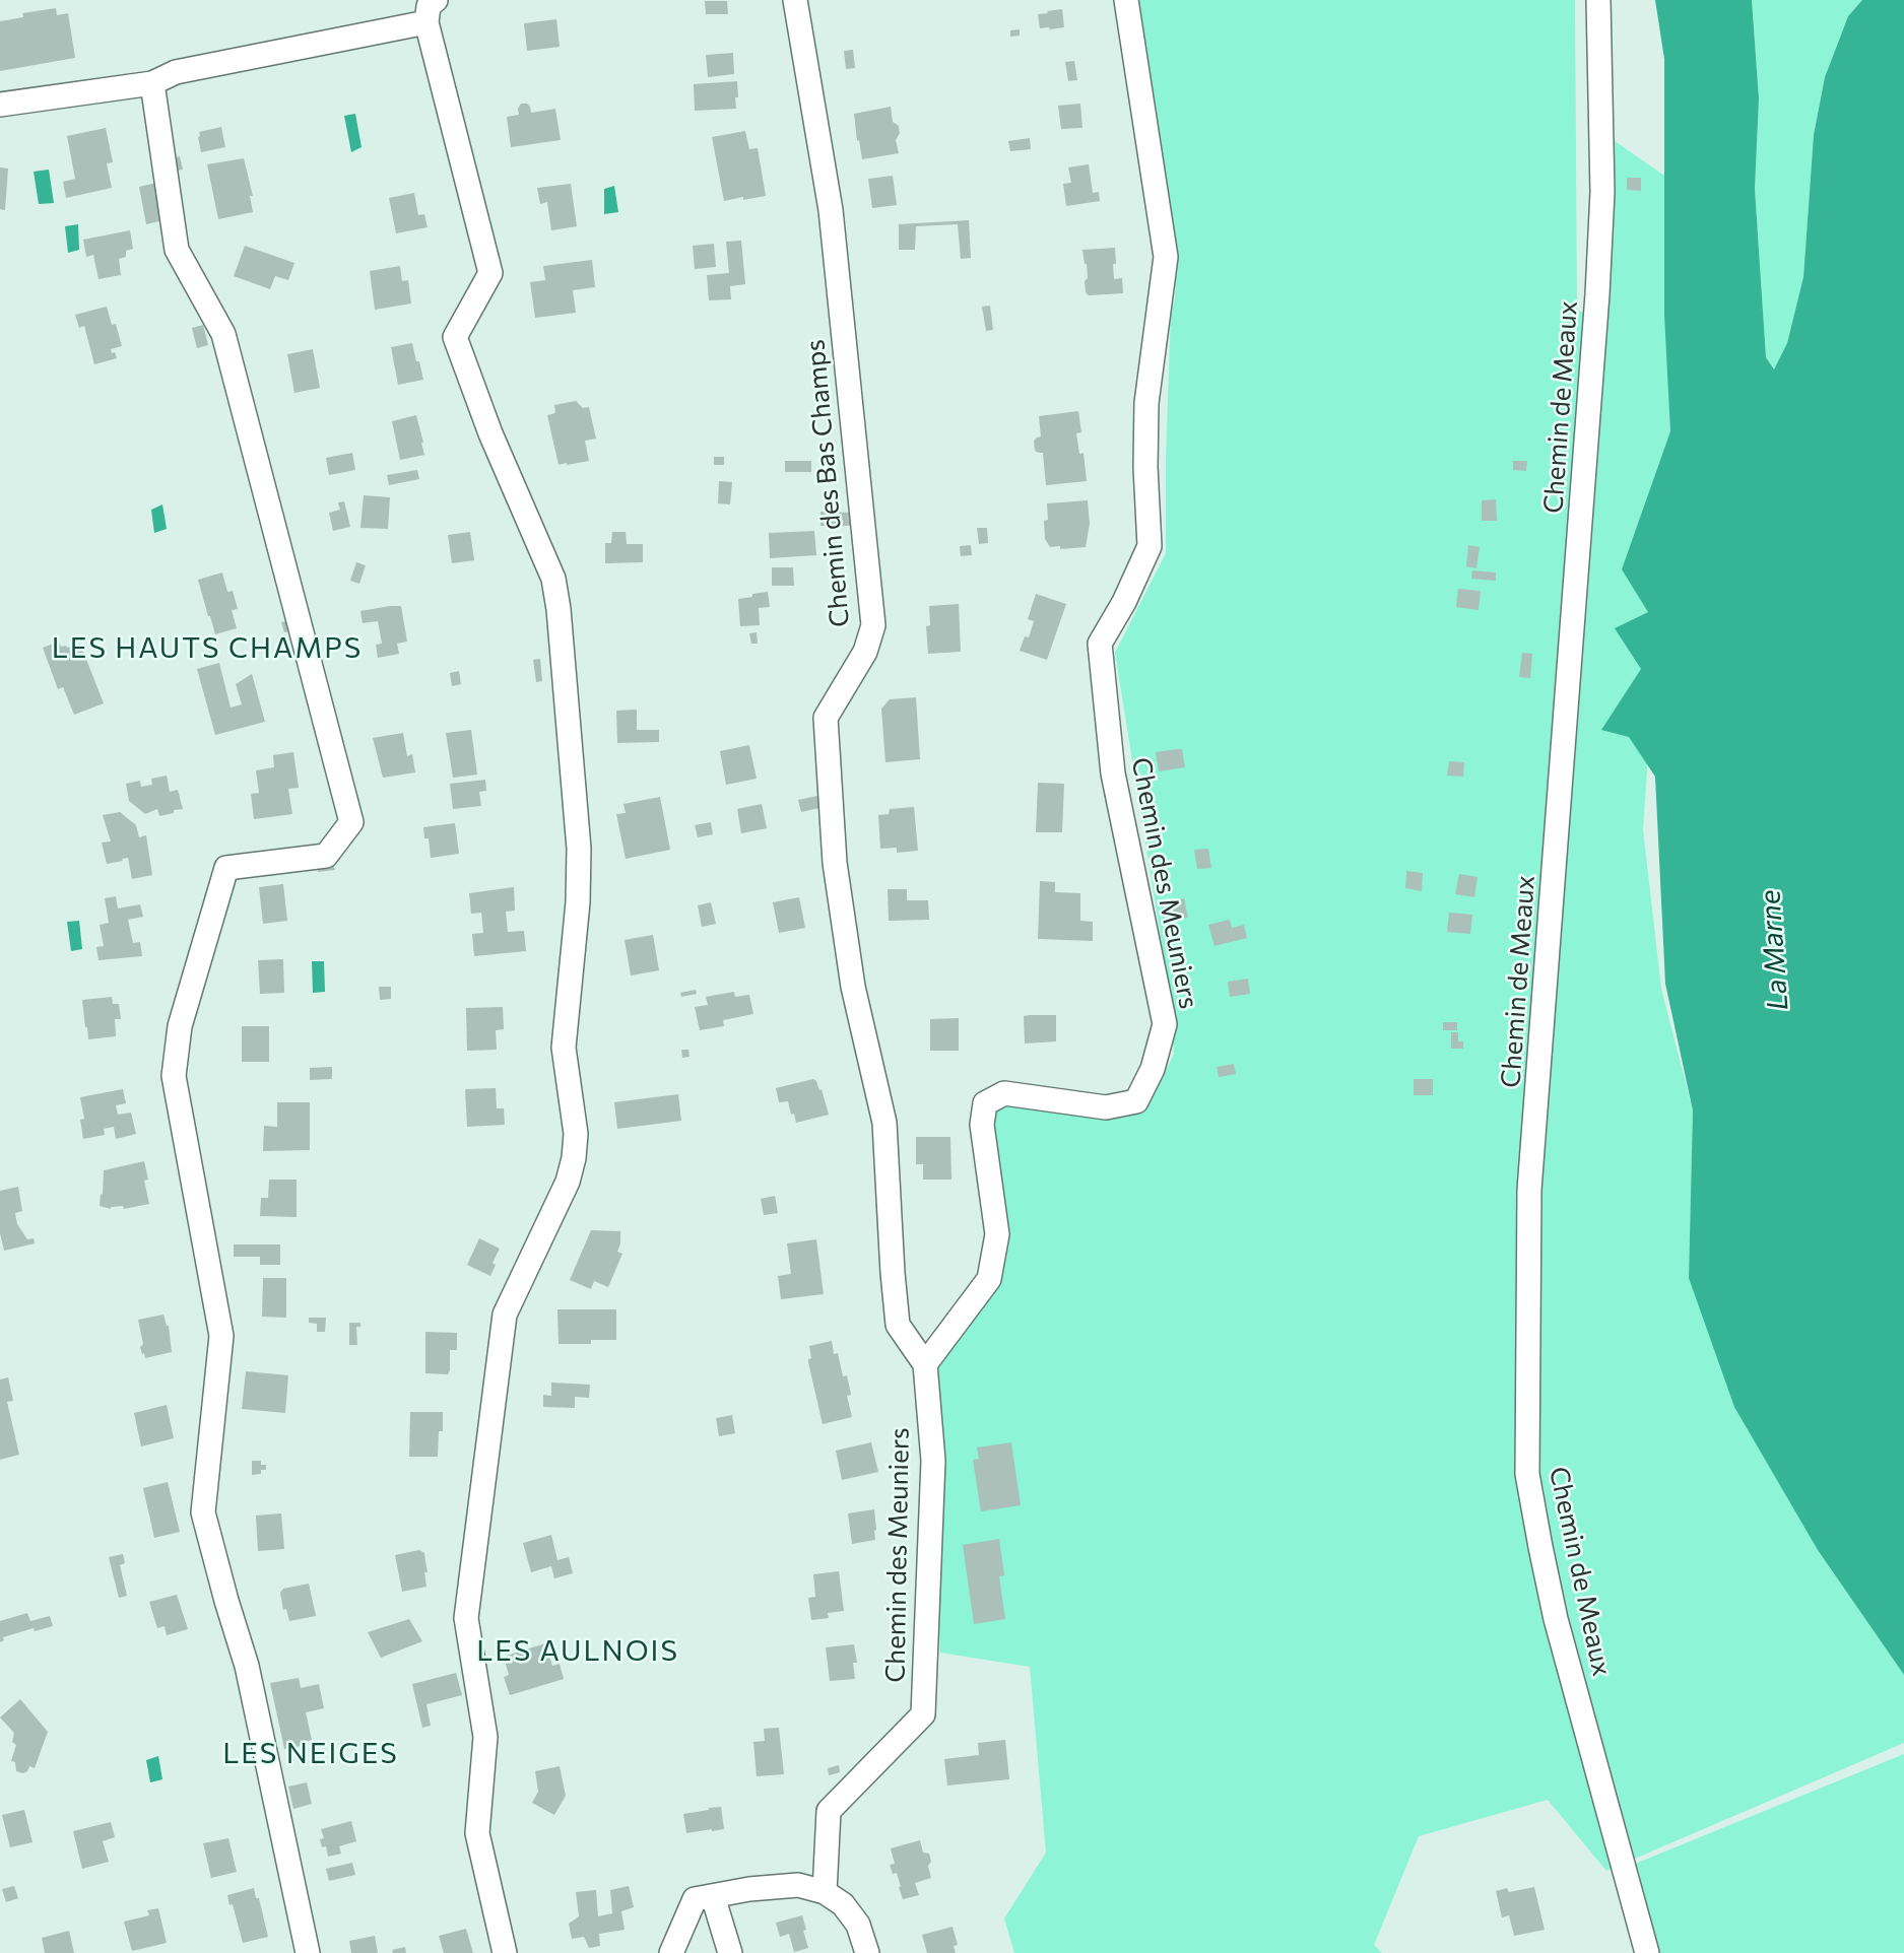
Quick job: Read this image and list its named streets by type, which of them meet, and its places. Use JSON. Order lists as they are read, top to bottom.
{
  "streets": {
    "street": ["Chemin de Meaux", "Chemin des Bas Champs", "Chemin des Meuniers"]
  },
  "crossings": [
    ["Chemin des Bas Champs", "Chemin des Meuniers"]
  ],
  "districts": ["LES HAUTS CHAMPS", "LES AULNOIS", "LES NEIGES"],
  "water": ["La Marne"]
}
